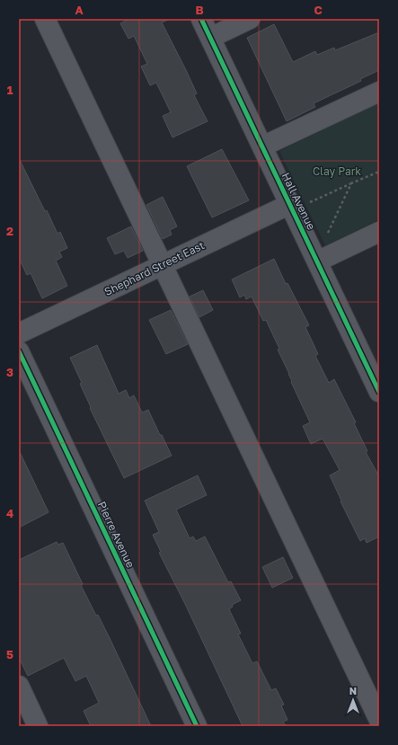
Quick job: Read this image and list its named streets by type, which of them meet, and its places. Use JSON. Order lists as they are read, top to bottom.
{
  "streets": {
    "street": ["Hall Avenue", "Shephard Street East", "Pierre Avenue"]
  },
  "crossings": [
    ["Hall Avenue", "Shephard Street East"]
  ],
  "parks": ["Clay Park"],
  "north": "top",
  "grid": {
    "columns": ["A", "B", "C"],
    "rows": [
      "1",
      "2",
      "3",
      "4",
      "5"
    ]
  }
}
